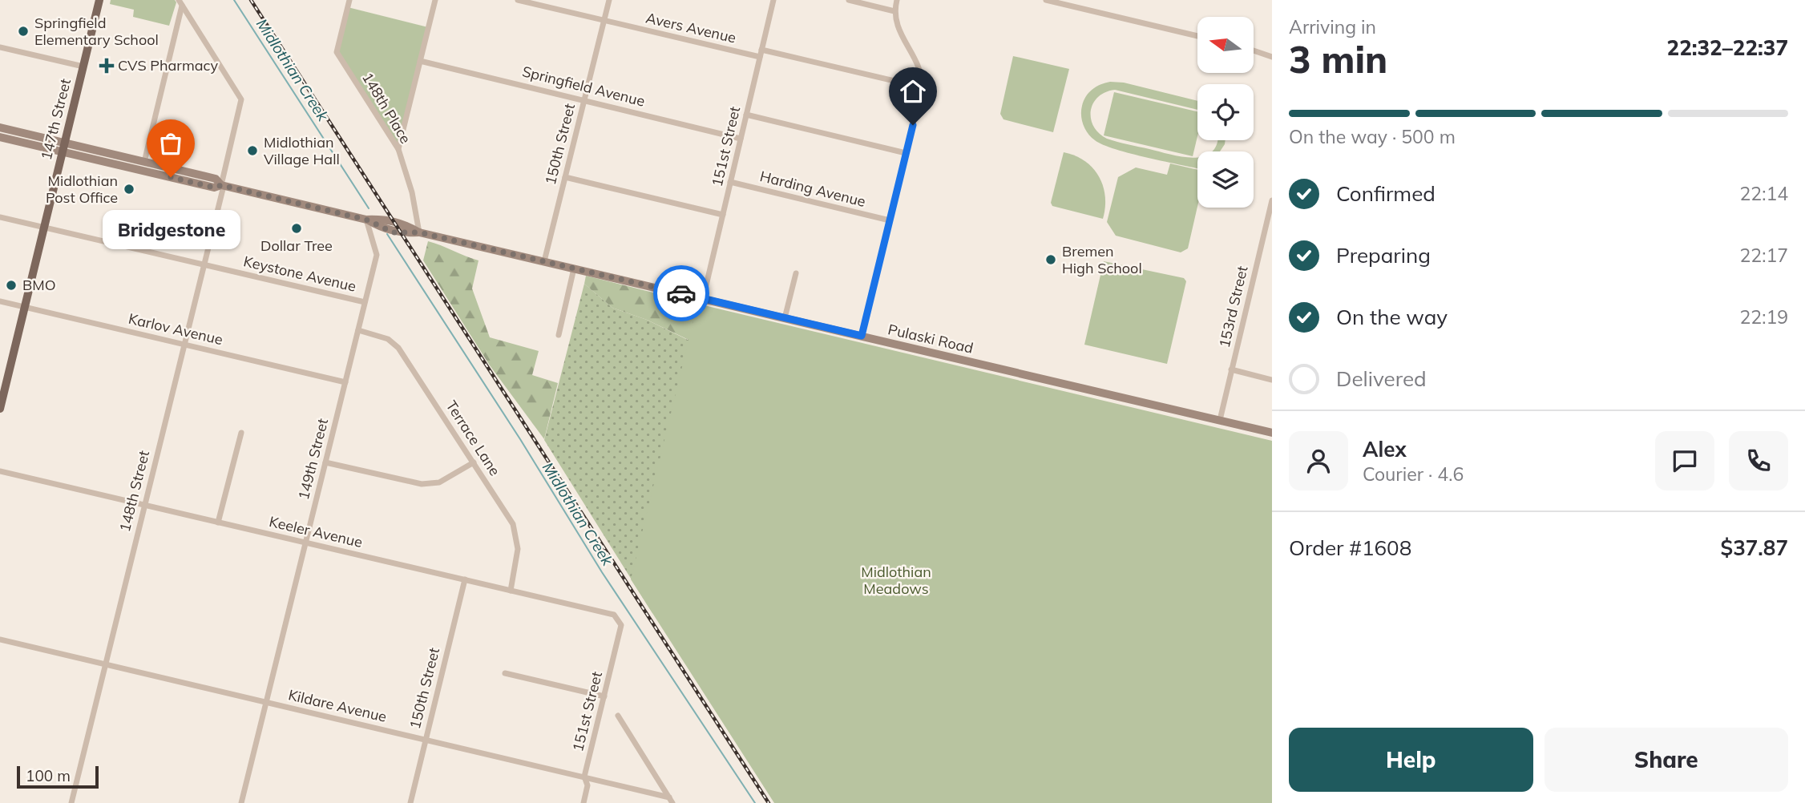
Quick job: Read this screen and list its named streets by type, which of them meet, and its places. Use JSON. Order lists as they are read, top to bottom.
{
  "streets": {
    "main road": ["147th Street", "Pulaski Road"],
    "street": [
      "Avers Avenue",
      "Springfield Avenue",
      "148th Place",
      "150th Street",
      "151st Street",
      "Harding Avenue",
      "Keystone Avenue",
      "153rd Street",
      "Karlov Avenue",
      "Terrace Lane",
      "149th Street",
      "148th Street",
      "Keeler Avenue",
      "Kildare Avenue"
    ]
  },
  "crossings": [
    ["Avers Avenue", "150th Street"],
    ["Avers Avenue", "151st Street"],
    ["Springfield Avenue", "150th Street"],
    ["Springfield Avenue", "151st Street"],
    ["148th Place", "Pulaski Road"],
    ["147th Street", "Keystone Avenue"],
    ["147th Street", "Karlov Avenue"],
    ["147th Street", "Pulaski Road"],
    ["150th Street", "Pulaski Road"],
    ["150th Street", "Keeler Avenue"],
    ["150th Street", "Kildare Avenue"],
    ["151st Street", "Harding Avenue"],
    ["151st Street", "Pulaski Road"],
    ["151st Street", "Keeler Avenue"],
    ["151st Street", "Kildare Avenue"],
    ["Keystone Avenue", "149th Street"],
    ["Keystone Avenue", "148th Street"],
    ["153rd Street", "Pulaski Road"],
    ["Karlov Avenue", "149th Street"],
    ["Karlov Avenue", "148th Street"],
    ["Pulaski Road", "149th Street"],
    ["Pulaski Road", "148th Street"],
    ["Terrace Lane", "149th Street"],
    ["Terrace Lane", "Keeler Avenue"],
    ["149th Street", "Keeler Avenue"],
    ["149th Street", "Kildare Avenue"],
    ["148th Street", "Keeler Avenue"],
    ["148th Street", "Kildare Avenue"]
  ],
  "water": ["Midlothian Creek"],
  "parks": ["Midlothian Meadows"],
  "places": {
    "other": [
      "Springfield Elementary School",
      "Midlothian Village Hall",
      "Bridgestone",
      "Midlothian Post Office",
      "Dollar Tree",
      "Bremen High School",
      "BMO"
    ],
    "health": ["CVS Pharmacy"]
  },
  "scale_bar": "100 m",
  "north": "left",
  "page": {
    "heading": ["3 min", "Arriving in", "22:32–22:37"],
    "panel": [
      "Alex",
      "Courier · 4.6",
      "Order #1608",
      "$37.87"
    ],
    "bar": "On the way · 500 m",
    "list": [
      ["Confirmed", "22:14"],
      ["Preparing", "22:17"],
      ["On the way", "22:19"],
      "Delivered"
    ],
    "bubble": "Bridgestone",
    "buttons": ["Help", "Share"],
    "scale": "100 m"
  }
}
